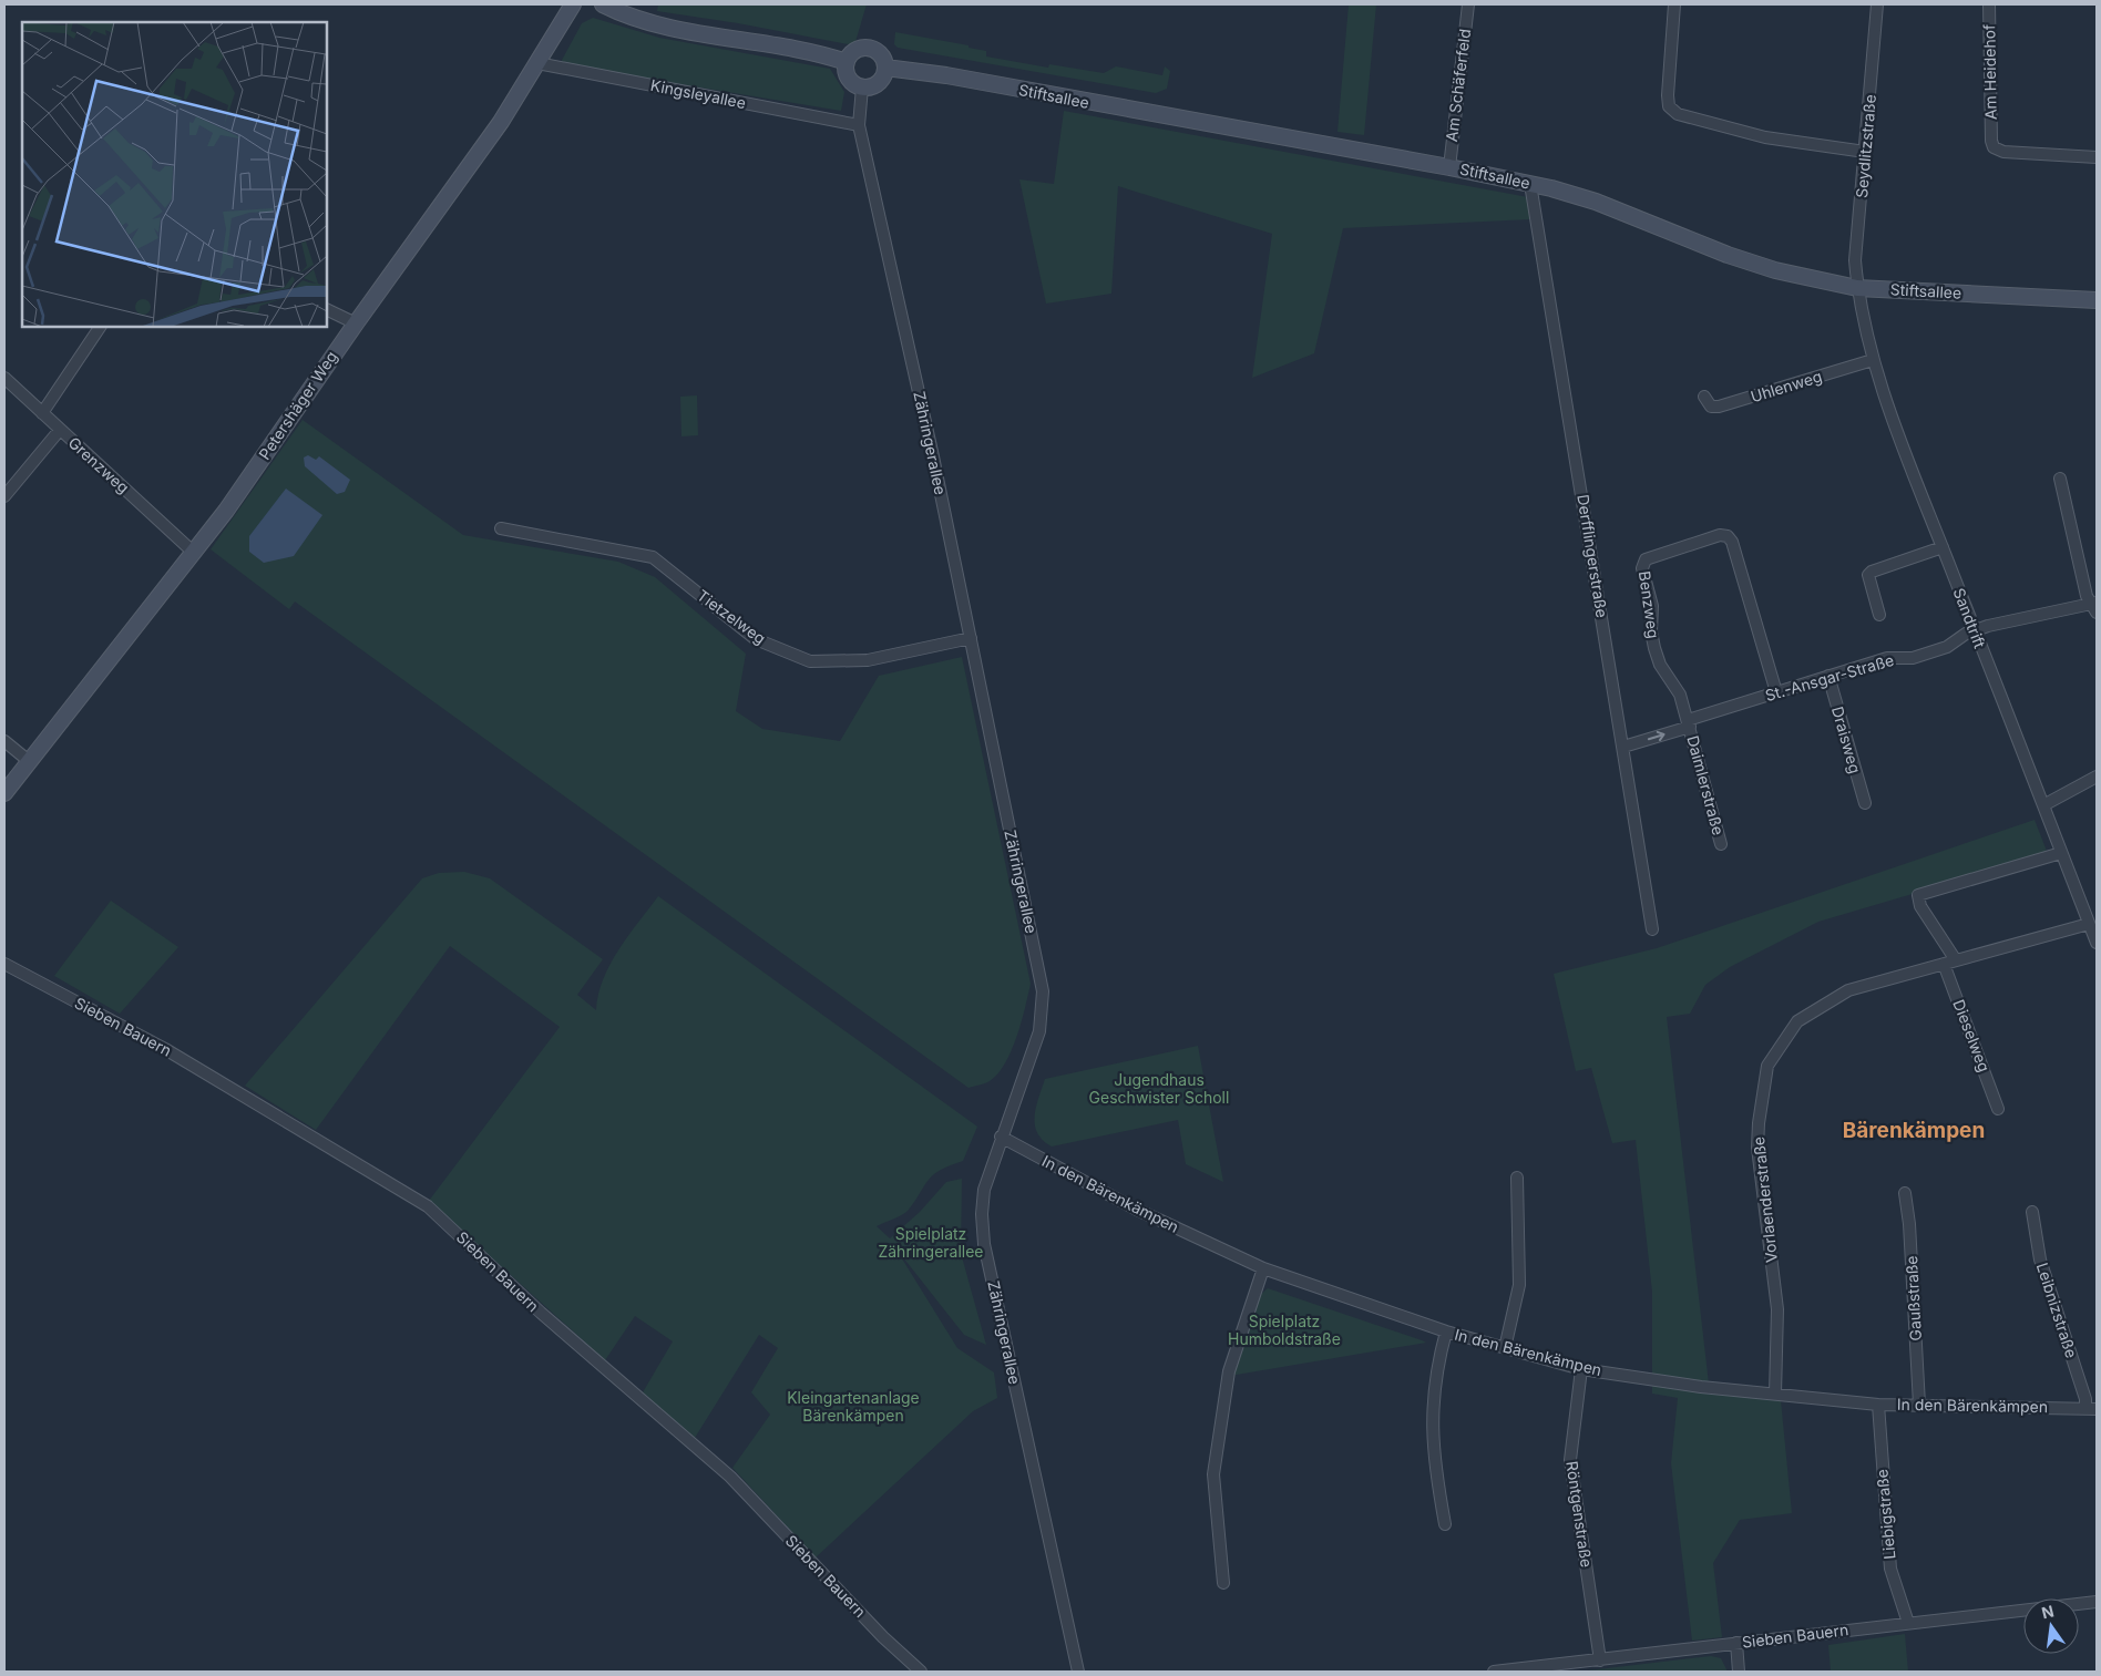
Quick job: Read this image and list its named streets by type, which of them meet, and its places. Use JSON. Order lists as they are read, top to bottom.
{
  "streets": {
    "main road": ["Stiftsallee", "Petershäger Weg"],
    "street": [
      "Am Heidehof",
      "Am Schäferfeld",
      "Kingsleyallee",
      "Seydlitzstraße",
      "Uhlenweg",
      "Zähringerallee",
      "Grenzweg",
      "Derfflingerstraße",
      "Benzweg",
      "Tietzelweg",
      "Sandtrift",
      "St.-Ansgar-Straße",
      "Draisweg",
      "Daimlerstraße",
      "Sieben Bauern",
      "Dieselweg",
      "In den Bärenkämpen",
      "Vorlaenderstraße",
      "Gaußstraße",
      "Leibnizstraße",
      "Röntgenstraße",
      "Liebigstraße"
    ]
  },
  "crossings": [
    ["Am Schäferfeld", "Stiftsallee"],
    ["Kingsleyallee", "Petershäger Weg"],
    ["Kingsleyallee", "Zähringerallee"],
    ["Stiftsallee", "Seydlitzstraße"],
    ["Stiftsallee", "Zähringerallee"],
    ["Stiftsallee", "Derfflingerstraße"],
    ["Stiftsallee", "Sandtrift"],
    ["Seydlitzstraße", "Sandtrift"],
    ["Uhlenweg", "Sandtrift"],
    ["Petershäger Weg", "Grenzweg"],
    ["Zähringerallee", "Tietzelweg"],
    ["Zähringerallee", "In den Bärenkämpen"],
    ["Derfflingerstraße", "St.-Ansgar-Straße"],
    ["Benzweg", "St.-Ansgar-Straße"],
    ["Benzweg", "Daimlerstraße"],
    ["Sandtrift", "St.-Ansgar-Straße"],
    ["Sandtrift", "Vorlaenderstraße"],
    ["St.-Ansgar-Straße", "Draisweg"],
    ["St.-Ansgar-Straße", "Daimlerstraße"],
    ["Sieben Bauern", "Röntgenstraße"],
    ["Sieben Bauern", "Liebigstraße"],
    ["Dieselweg", "Vorlaenderstraße"],
    ["In den Bärenkämpen", "Vorlaenderstraße"],
    ["In den Bärenkämpen", "Gaußstraße"],
    ["In den Bärenkämpen", "Leibnizstraße"],
    ["In den Bärenkämpen", "Röntgenstraße"],
    ["In den Bärenkämpen", "Liebigstraße"]
  ],
  "districts": ["Bärenkämpen"],
  "parks": [
    "Jugendhaus Geschwister Scholl",
    "Spielplatz Zähringerallee",
    "Spielplatz Humboldstraße",
    "Kleingartenanlage Bärenkämpen"
  ],
  "north": "top"
}
